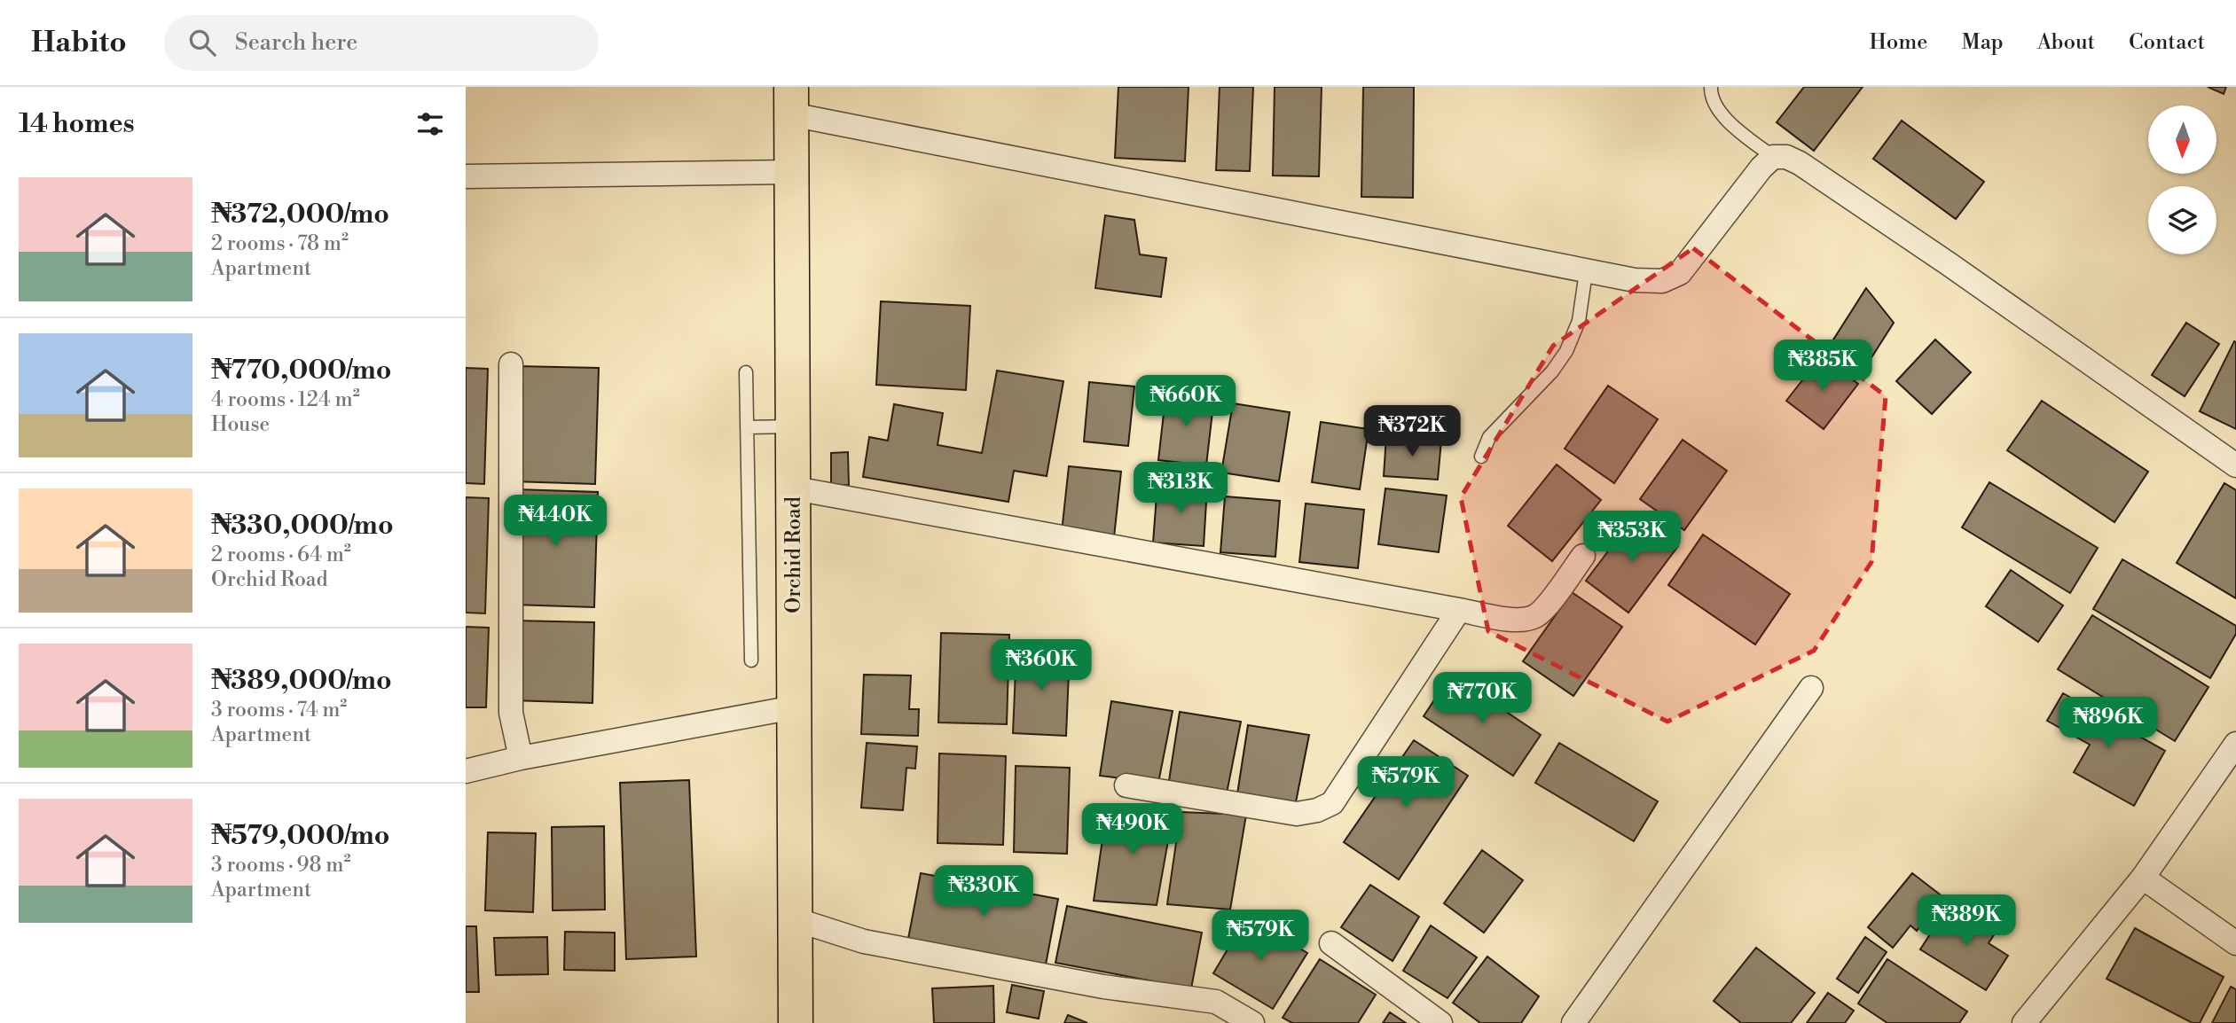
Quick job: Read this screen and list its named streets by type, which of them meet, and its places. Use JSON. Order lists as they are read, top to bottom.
{
  "streets": {
    "main road": ["Orchid Road"]
  },
  "north": "bottom",
  "page": {
    "header": "Habito",
    "search": "Search here",
    "nav": [
      "Home",
      "Map",
      "About",
      "Contact"
    ],
    "heading": "14 homes",
    "list": [
      {
        "name": "₦372,000/mo",
        "note": "2 rooms · 78 m² · Apartment"
      },
      {
        "name": "₦770,000/mo",
        "note": "4 rooms · 124 m² · House"
      },
      {
        "name": "₦330,000/mo",
        "note": "2 rooms · 64 m² · Orchid Road"
      },
      {
        "name": "₦389,000/mo",
        "note": "3 rooms · 74 m² · Apartment"
      },
      {
        "name": "₦579,000/mo",
        "note": "3 rooms · 98 m² · Apartment"
      }
    ],
    "price": [
      "₦385K",
      "₦660K",
      "₦372K",
      "₦313K",
      "₦440K",
      "₦353K",
      "₦360K",
      "₦770K",
      "₦896K",
      "₦579K",
      "₦490K",
      "₦330K",
      "₦389K",
      "₦579K"
    ]
  }
}
